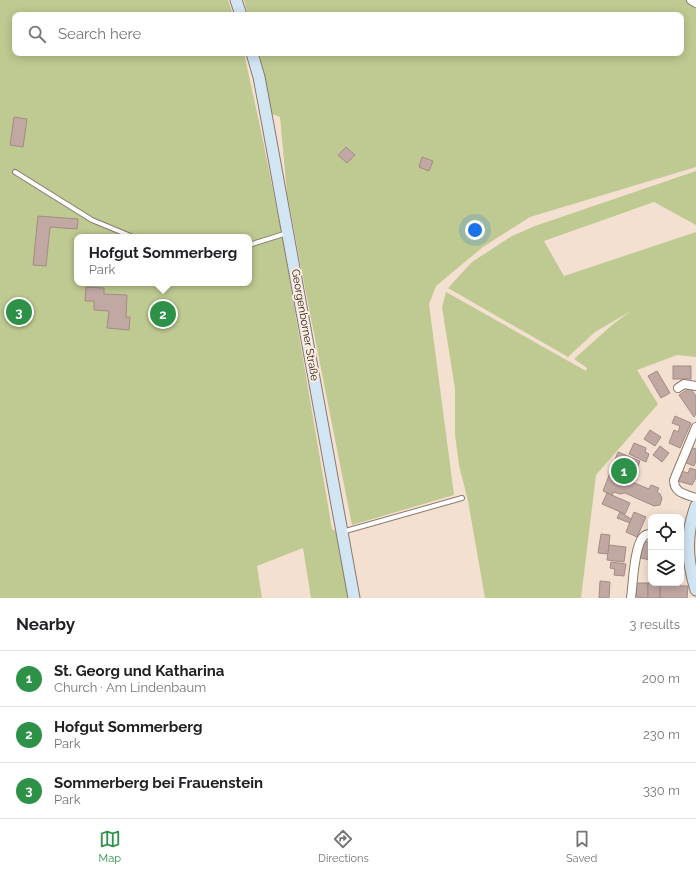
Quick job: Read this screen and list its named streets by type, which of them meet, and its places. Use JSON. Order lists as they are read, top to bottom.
{
  "streets": {
    "main road": ["Georgenborner Straße"]
  },
  "page": {
    "search": "Search here",
    "popup": ["Hofgut Sommerberg", "Park"],
    "pins": ["3", "2", "1"],
    "heading": ["Nearby", "3 results"],
    "list": [
      {
        "mark": "1",
        "name": "St. Georg und Katharina",
        "note": "Church · Am Lindenbaum",
        "value": "200 m"
      },
      {
        "mark": "2",
        "name": "Hofgut Sommerberg",
        "note": "Park",
        "value": "230 m"
      },
      {
        "mark": "3",
        "name": "Sommerberg bei Frauenstein",
        "note": "Park",
        "value": "330 m"
      }
    ],
    "nav": ["Map", "Directions", "Saved"]
  }
}
